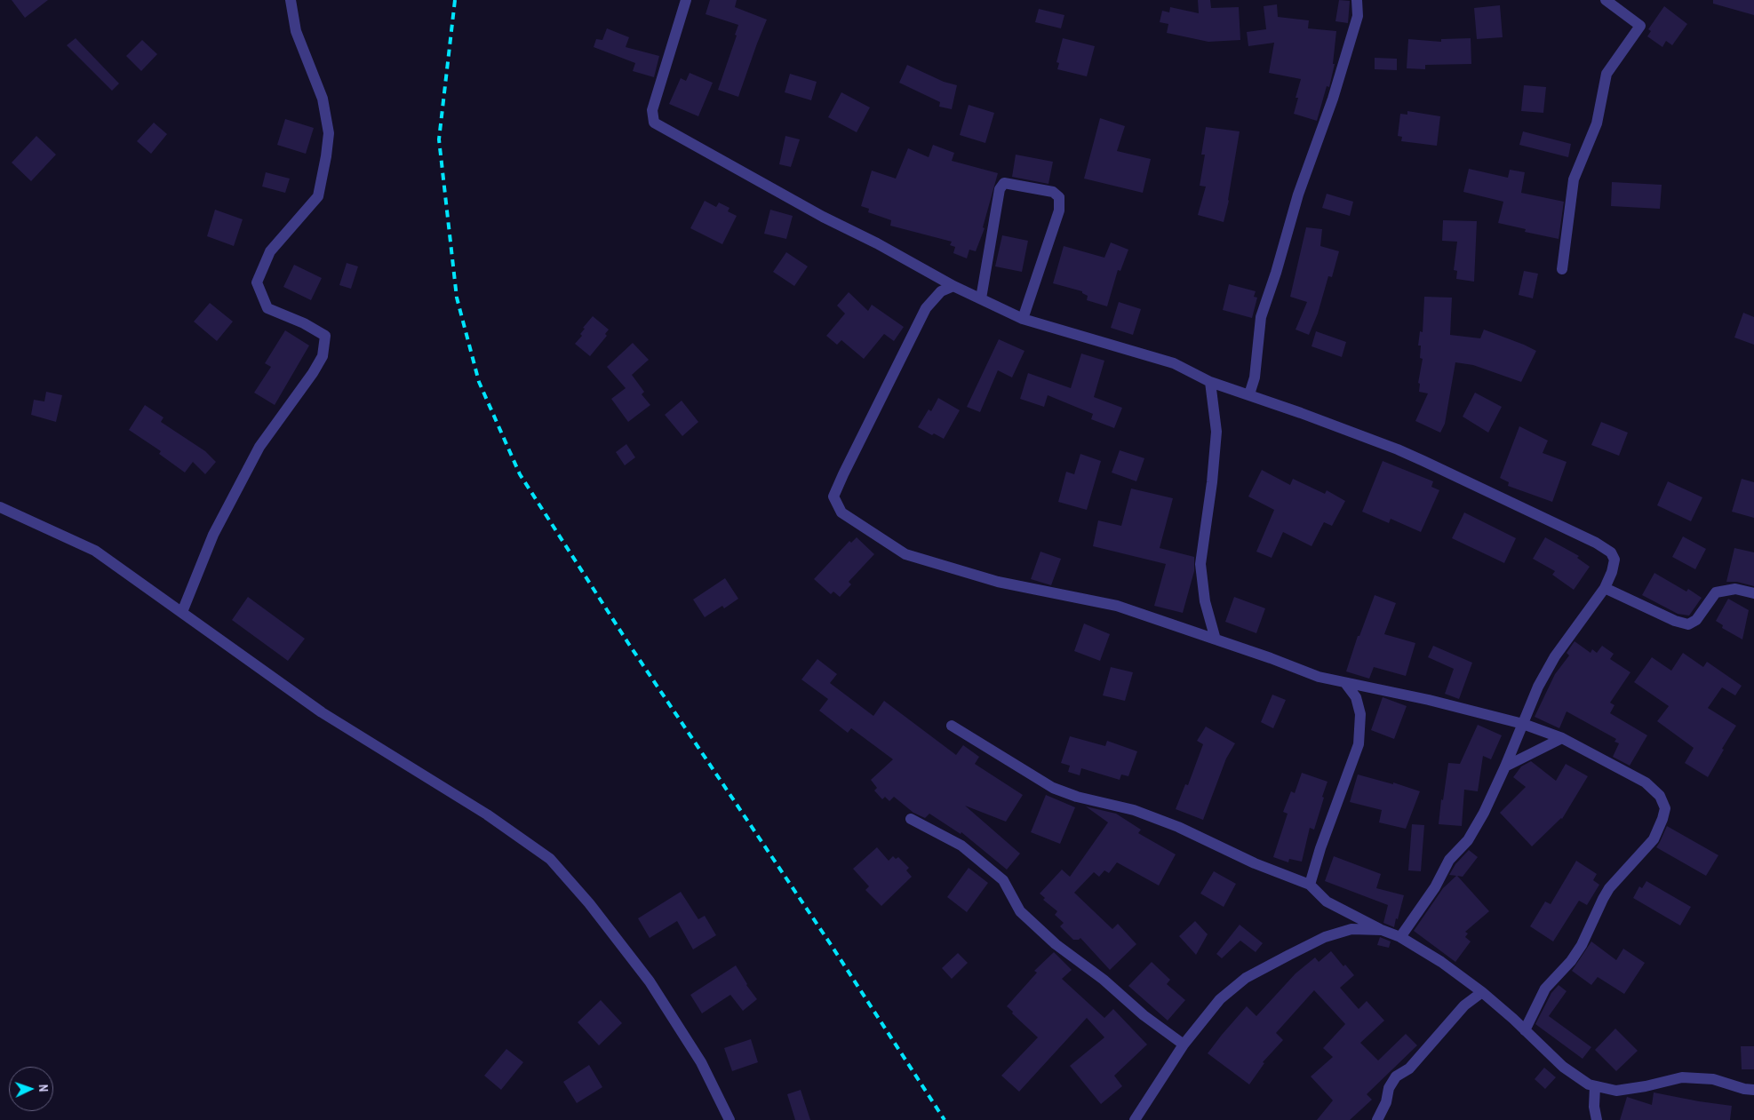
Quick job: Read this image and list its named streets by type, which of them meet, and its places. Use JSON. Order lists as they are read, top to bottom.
{
  "north": "right"
}
